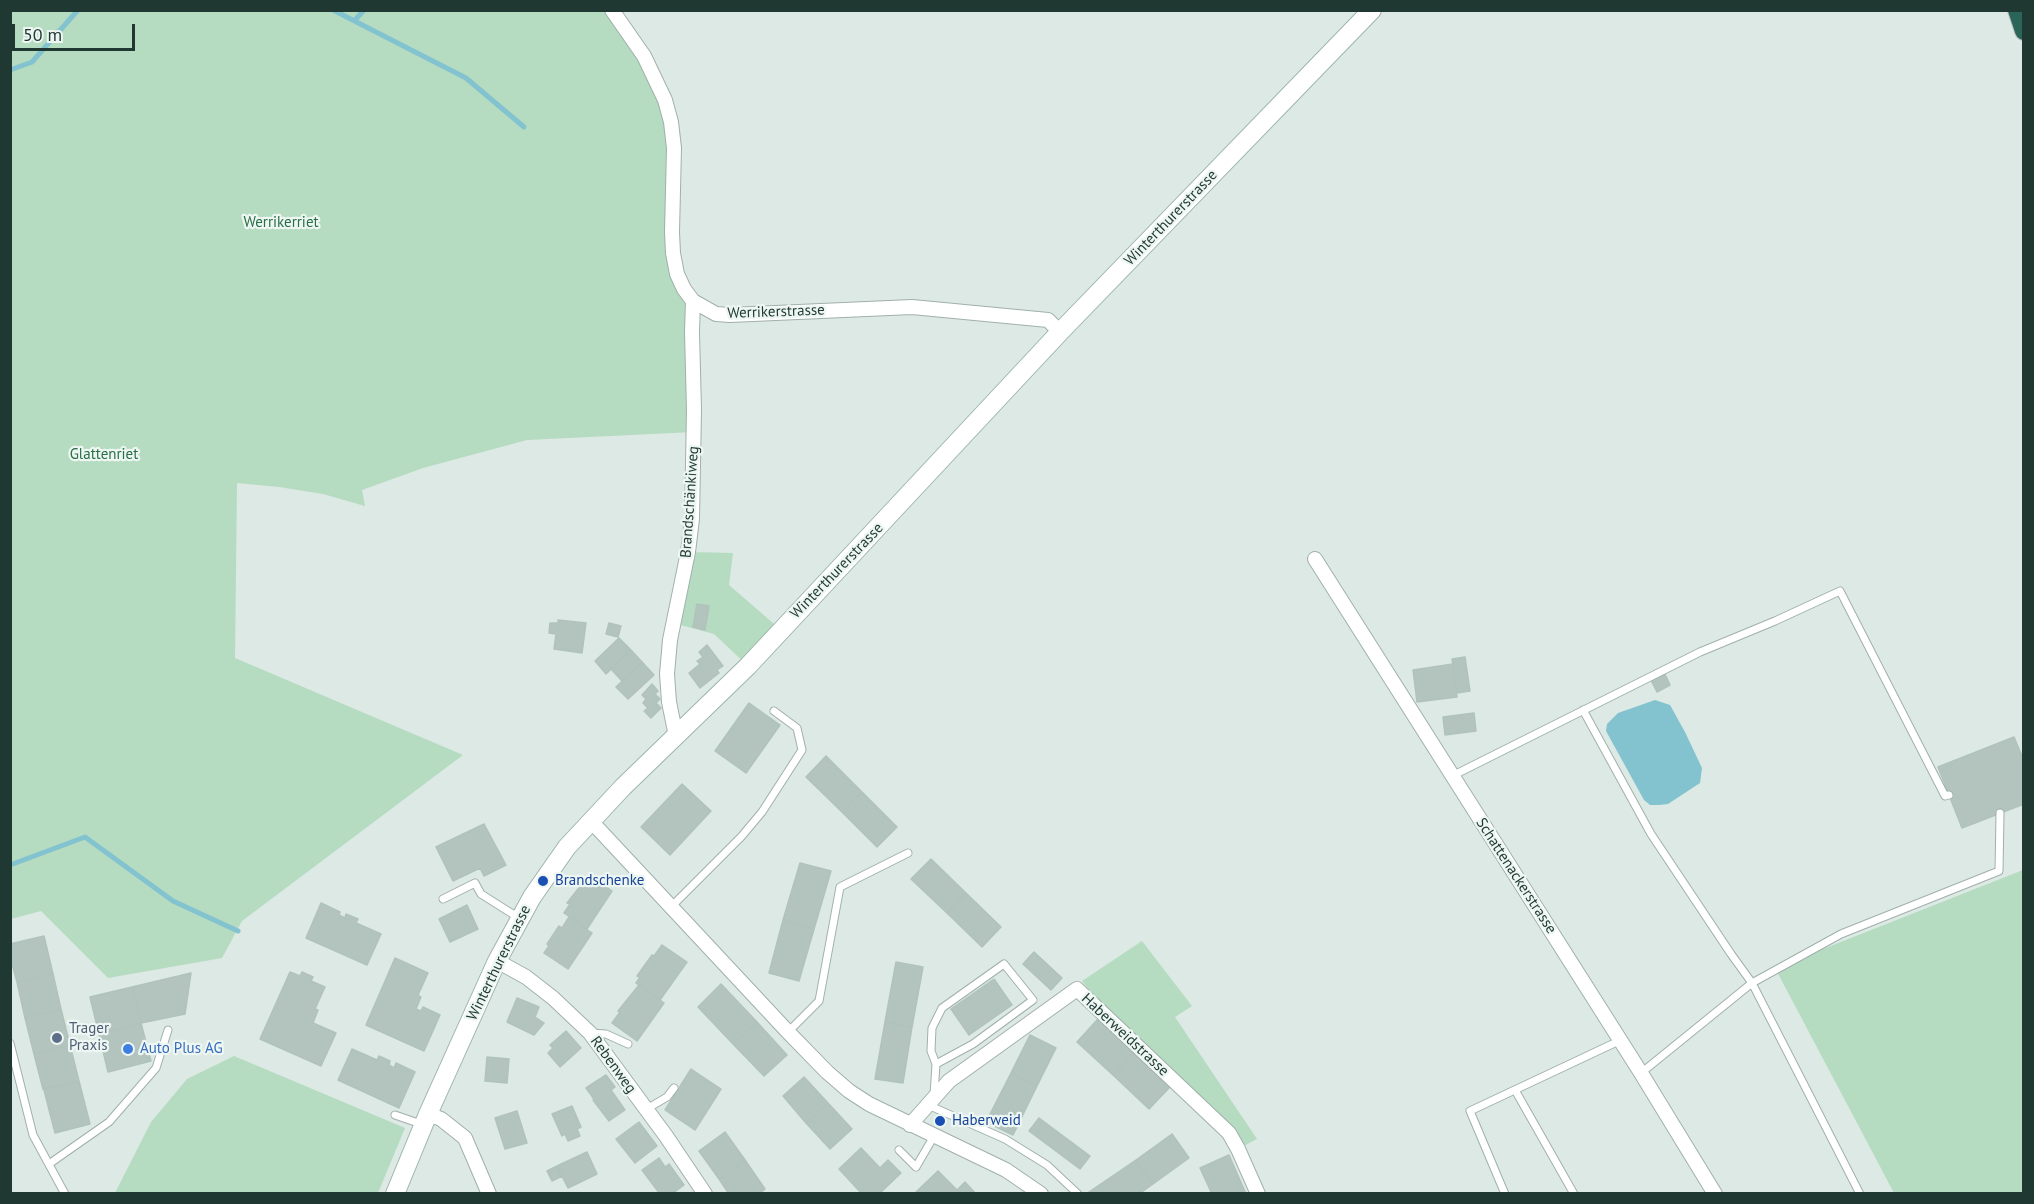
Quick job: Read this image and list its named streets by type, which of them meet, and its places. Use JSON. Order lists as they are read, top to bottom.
{
  "streets": {
    "main road": ["Winterthurerstrasse"],
    "street": [
      "Werrikerstrasse",
      "Brandschänkiweg",
      "Schattenackerstrasse",
      "Haberweidstrasse",
      "Rebenweg"
    ]
  },
  "crossings": [
    ["Winterthurerstrasse", "Werrikerstrasse"],
    ["Winterthurerstrasse", "Brandschänkiweg"],
    ["Winterthurerstrasse", "Rebenweg"],
    ["Werrikerstrasse", "Brandschänkiweg"]
  ],
  "parks": ["Werrikerriet", "Glattenriet"],
  "places": [
    "Brandschenke",
    "Trager Praxis",
    "Auto Plus AG",
    "Haberweid"
  ],
  "scale_bar": "50 m"
}
